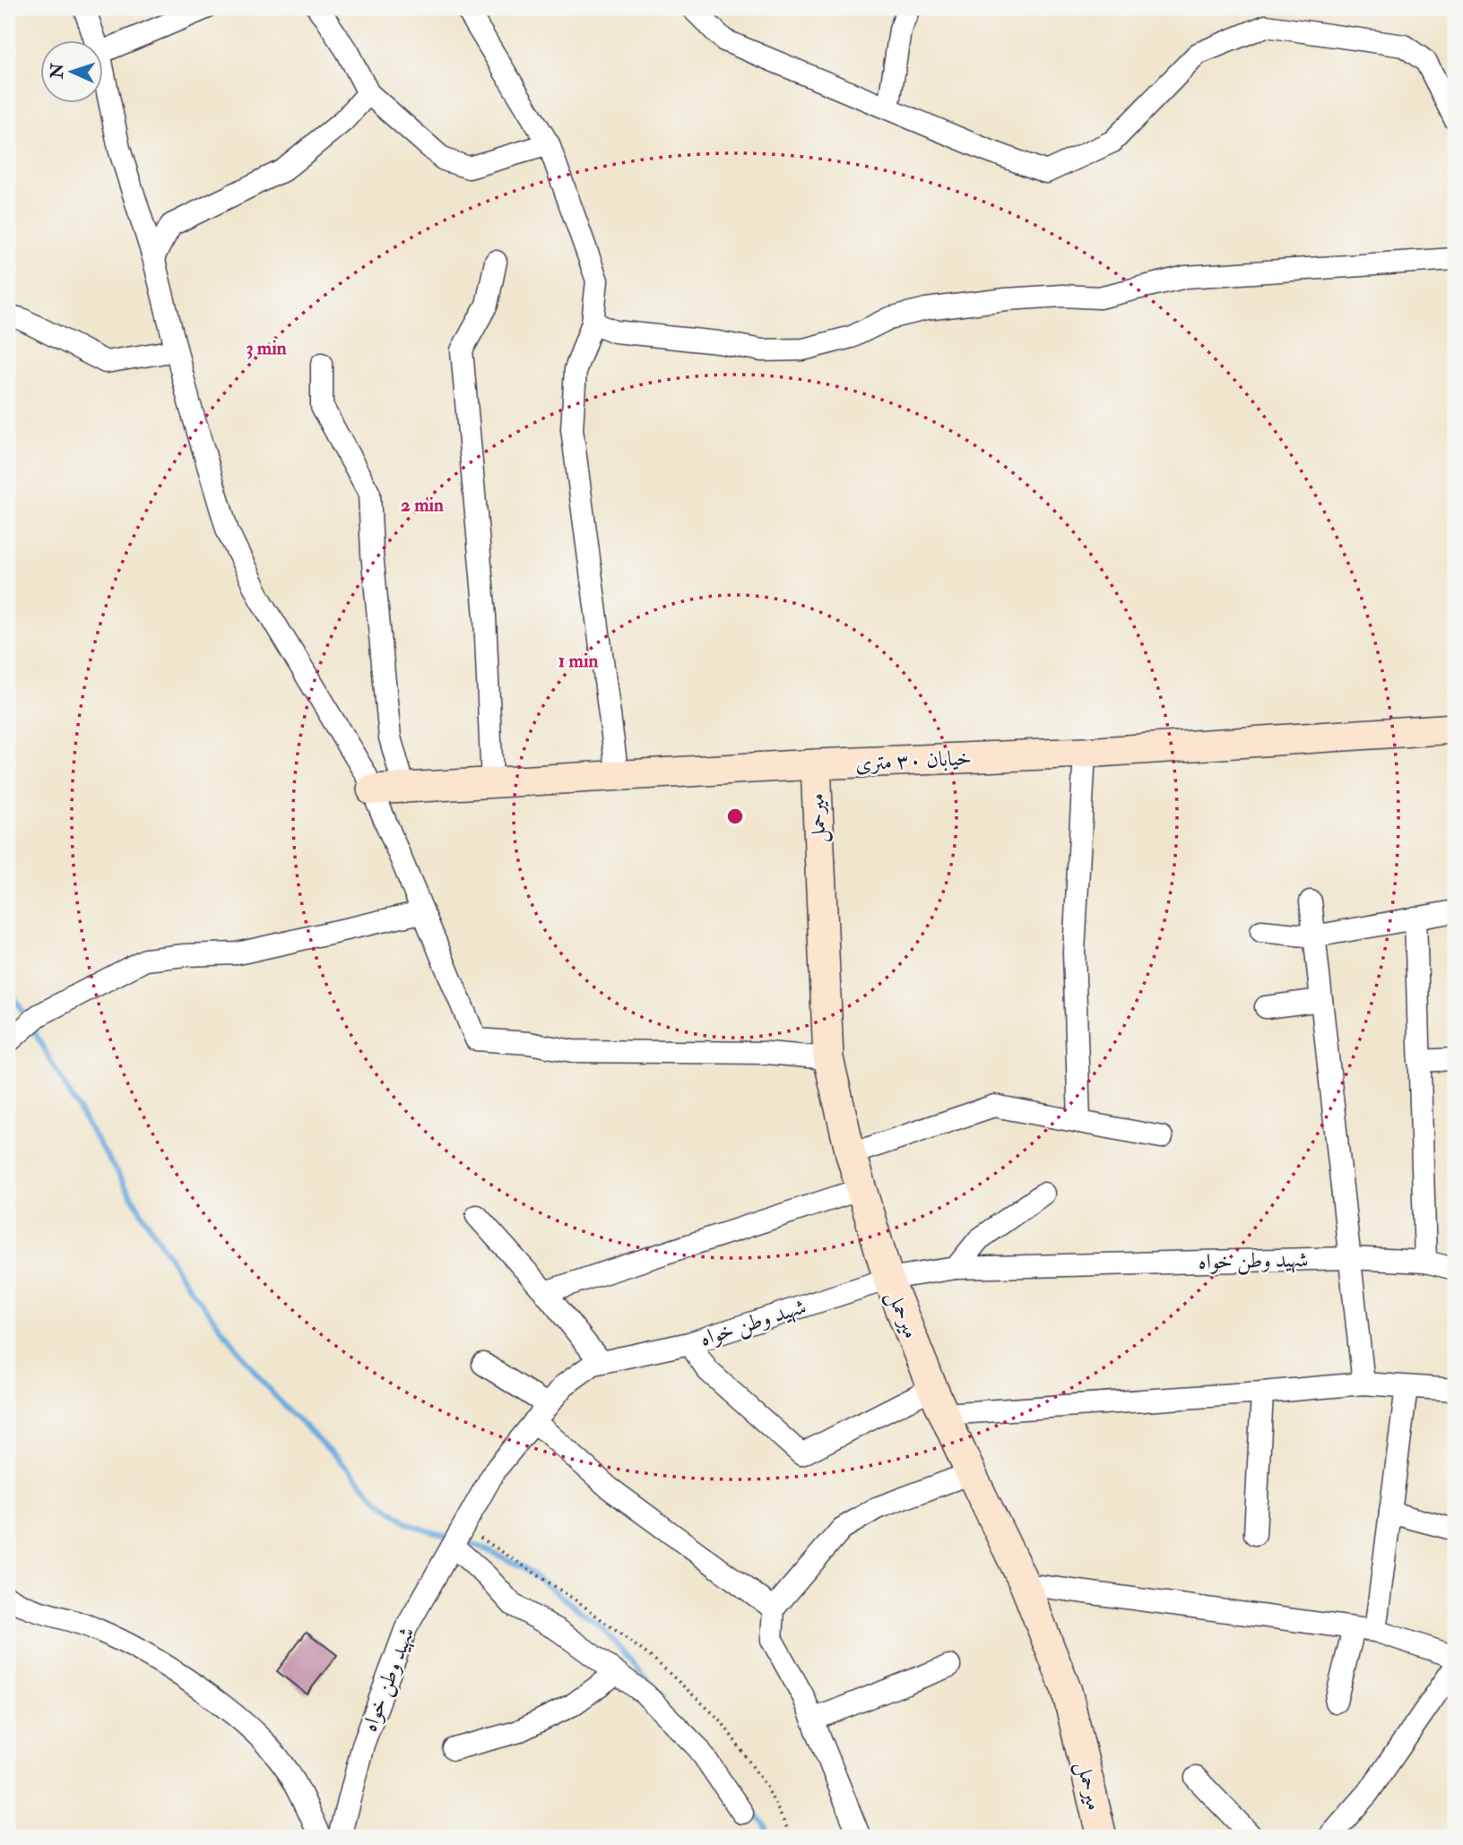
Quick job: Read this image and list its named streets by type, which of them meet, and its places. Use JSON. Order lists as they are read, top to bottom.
{
  "streets": {
    "street": ["خیابان ۳۰ متری", "میرحمل", "شهید وطن خواه"]
  },
  "crossings": [
    ["خیابان ۳۰ متری", "میرحمل"],
    ["میرحمل", "شهید وطن خواه"]
  ],
  "north": "left",
  "rings": ["3 min", "2 min", "1 min"]
}
